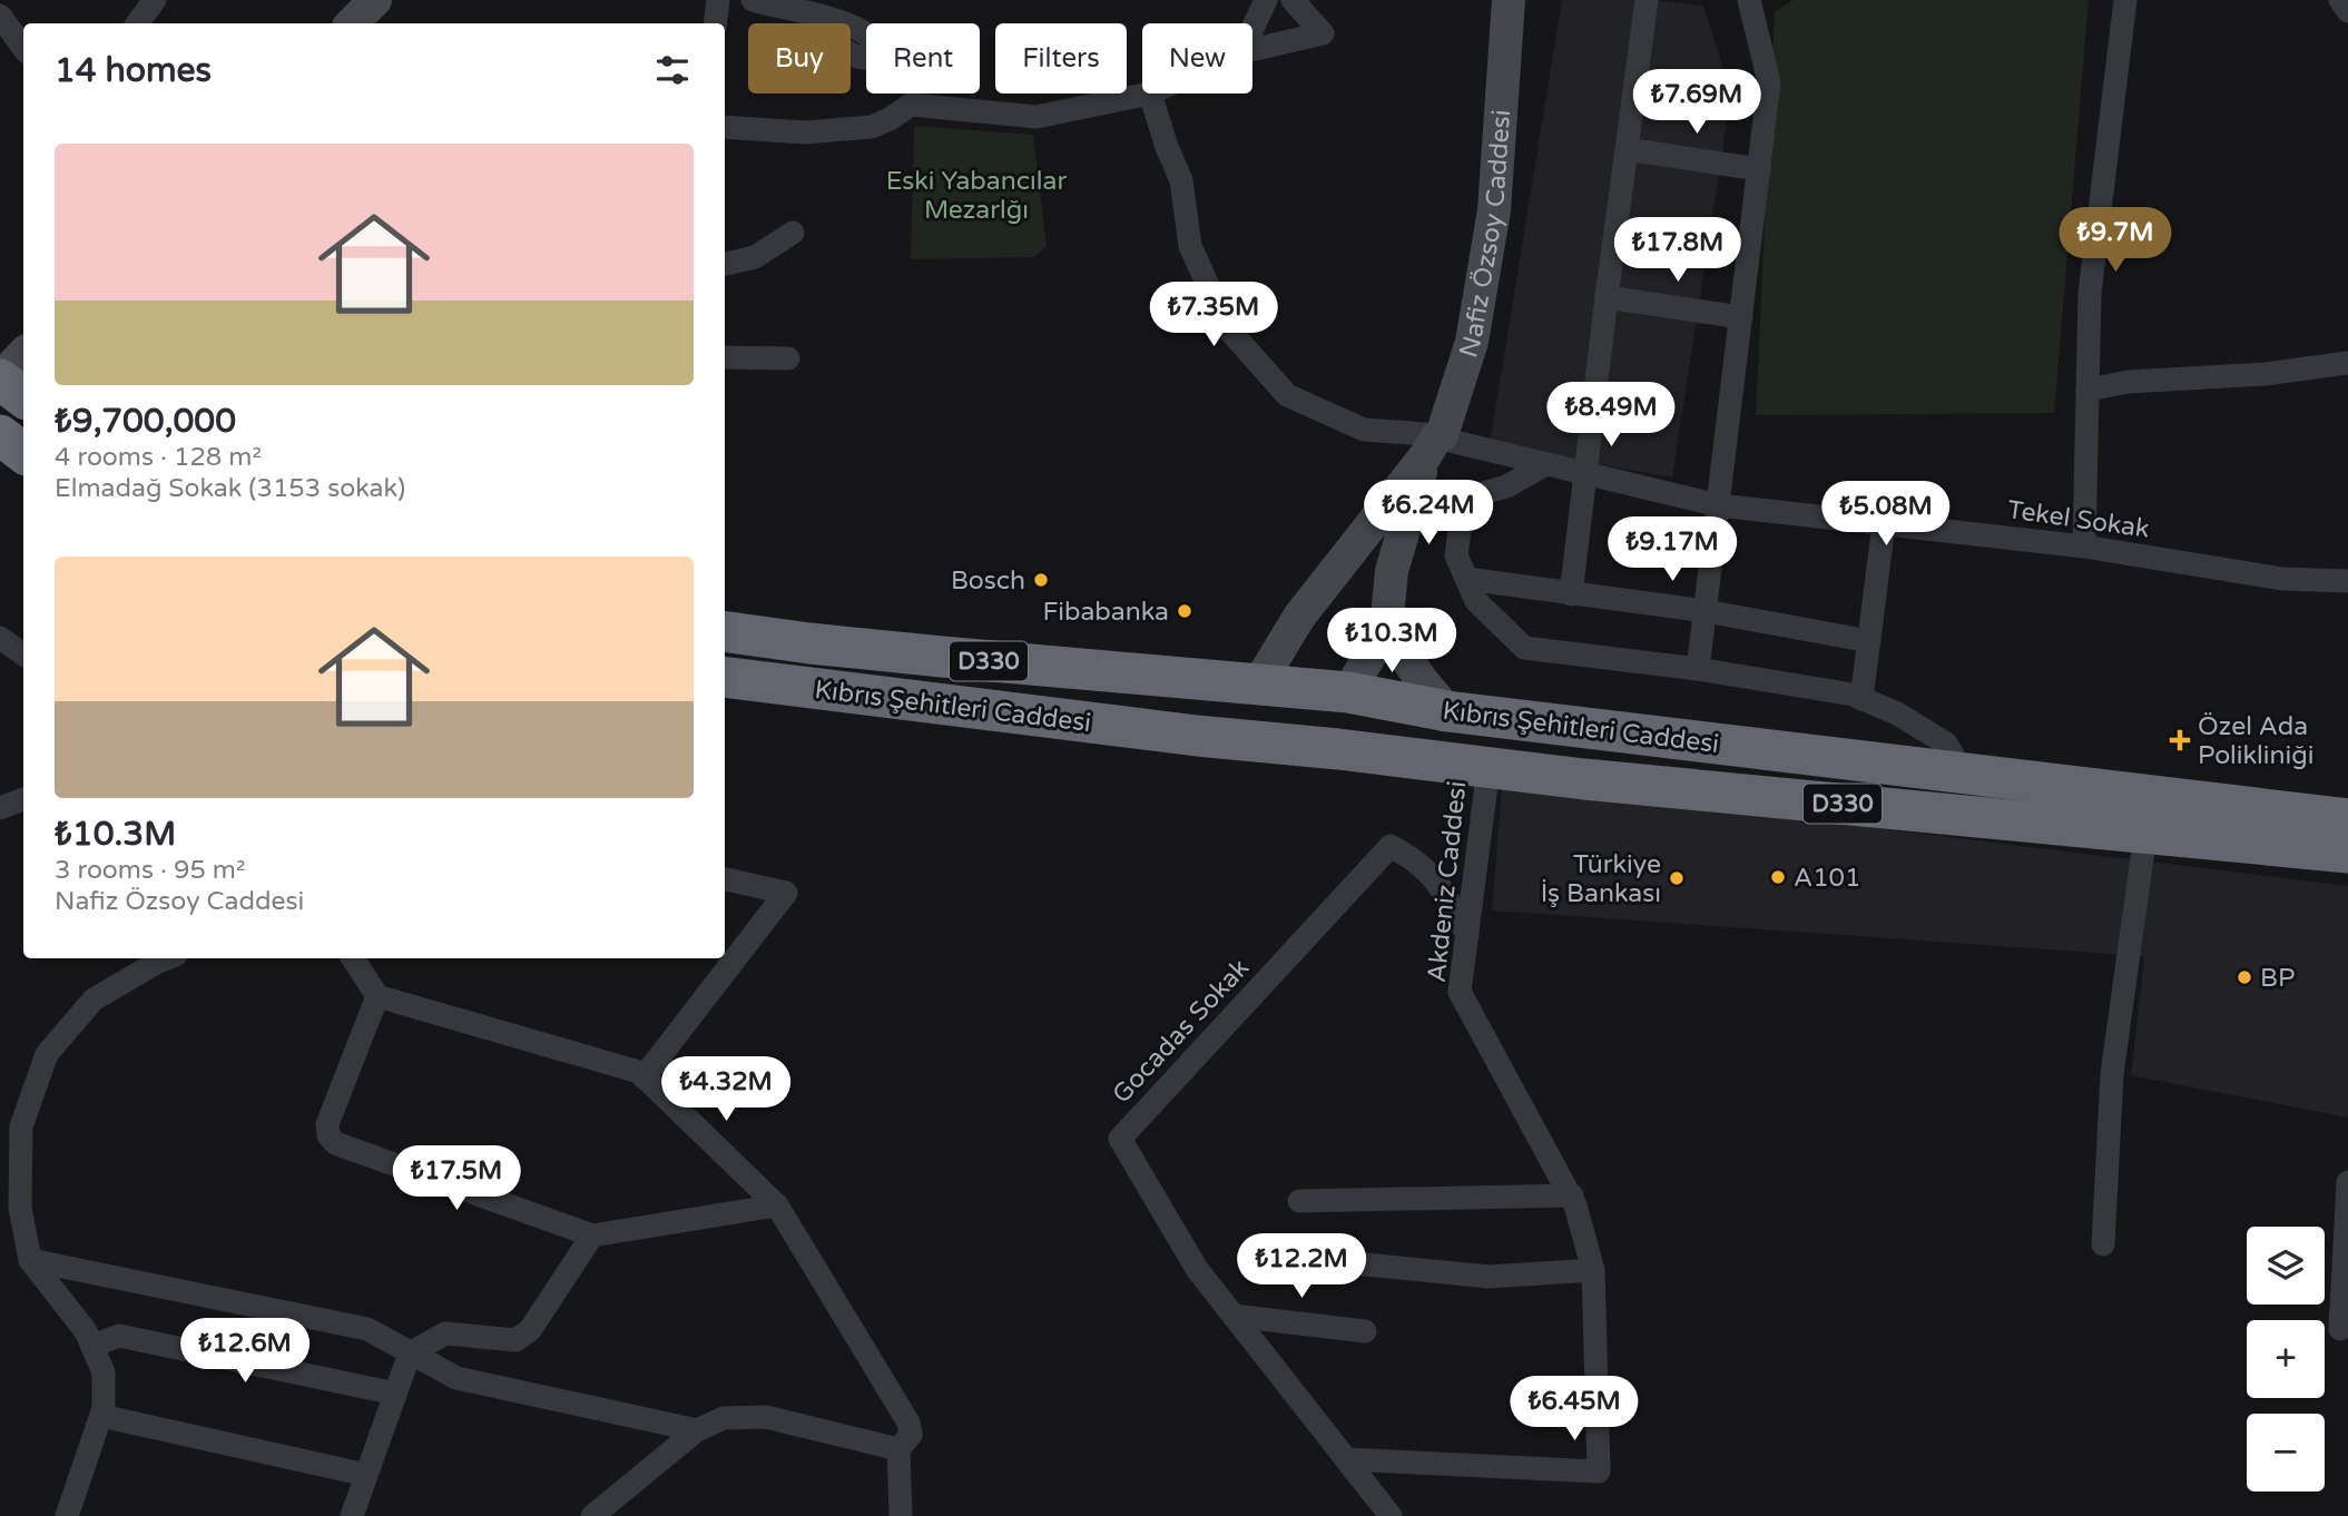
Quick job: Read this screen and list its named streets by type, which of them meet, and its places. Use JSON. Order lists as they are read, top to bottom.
{
  "streets": {
    "highway": ["D330", "Kıbrıs Şehitleri Caddesi"],
    "main road": ["Nafiz Özsoy Caddesi"],
    "street": ["Tekel Sokak", "Akdeniz Caddesi", "Gocadas Sokak"]
  },
  "crossings": [
    ["Nafiz Özsoy Caddesi", "Tekel Sokak"],
    ["Nafiz Özsoy Caddesi", "Kıbrıs Şehitleri Caddesi"],
    ["Kıbrıs Şehitleri Caddesi", "Akdeniz Caddesi"],
    ["Akdeniz Caddesi", "Gocadas Sokak"]
  ],
  "parks": ["Eski Yabancılar Mezarlğı"],
  "places": {
    "other": [
      "Bosch",
      "Fibabanka",
      "A101",
      "Türkiye İş Bankası",
      "BP"
    ],
    "health": ["Özel Ada Polikliniği"]
  },
  "page": {
    "chip": [
      "Buy",
      "Rent",
      "Filters",
      "New"
    ],
    "heading": "14 homes",
    "price": [
      "₺7.69M",
      "₺9.7M",
      "₺17.8M",
      "₺7.35M",
      "₺8.49M",
      "₺6.24M",
      "₺5.08M",
      "₺9.17M",
      "₺10.3M",
      "₺4.32M",
      "₺17.5M",
      "₺12.2M",
      "₺12.6M",
      "₺6.45M"
    ],
    "list": [
      {
        "name": "₺9,700,000",
        "note": "4 rooms · 128 m² · Elmadağ Sokak (3153 sokak)"
      },
      {
        "name": "₺10.3M",
        "note": "3 rooms · 95 m² · Nafiz Özsoy Caddesi"
      }
    ],
    "map_buttons": ["+", "−"]
  }
}
